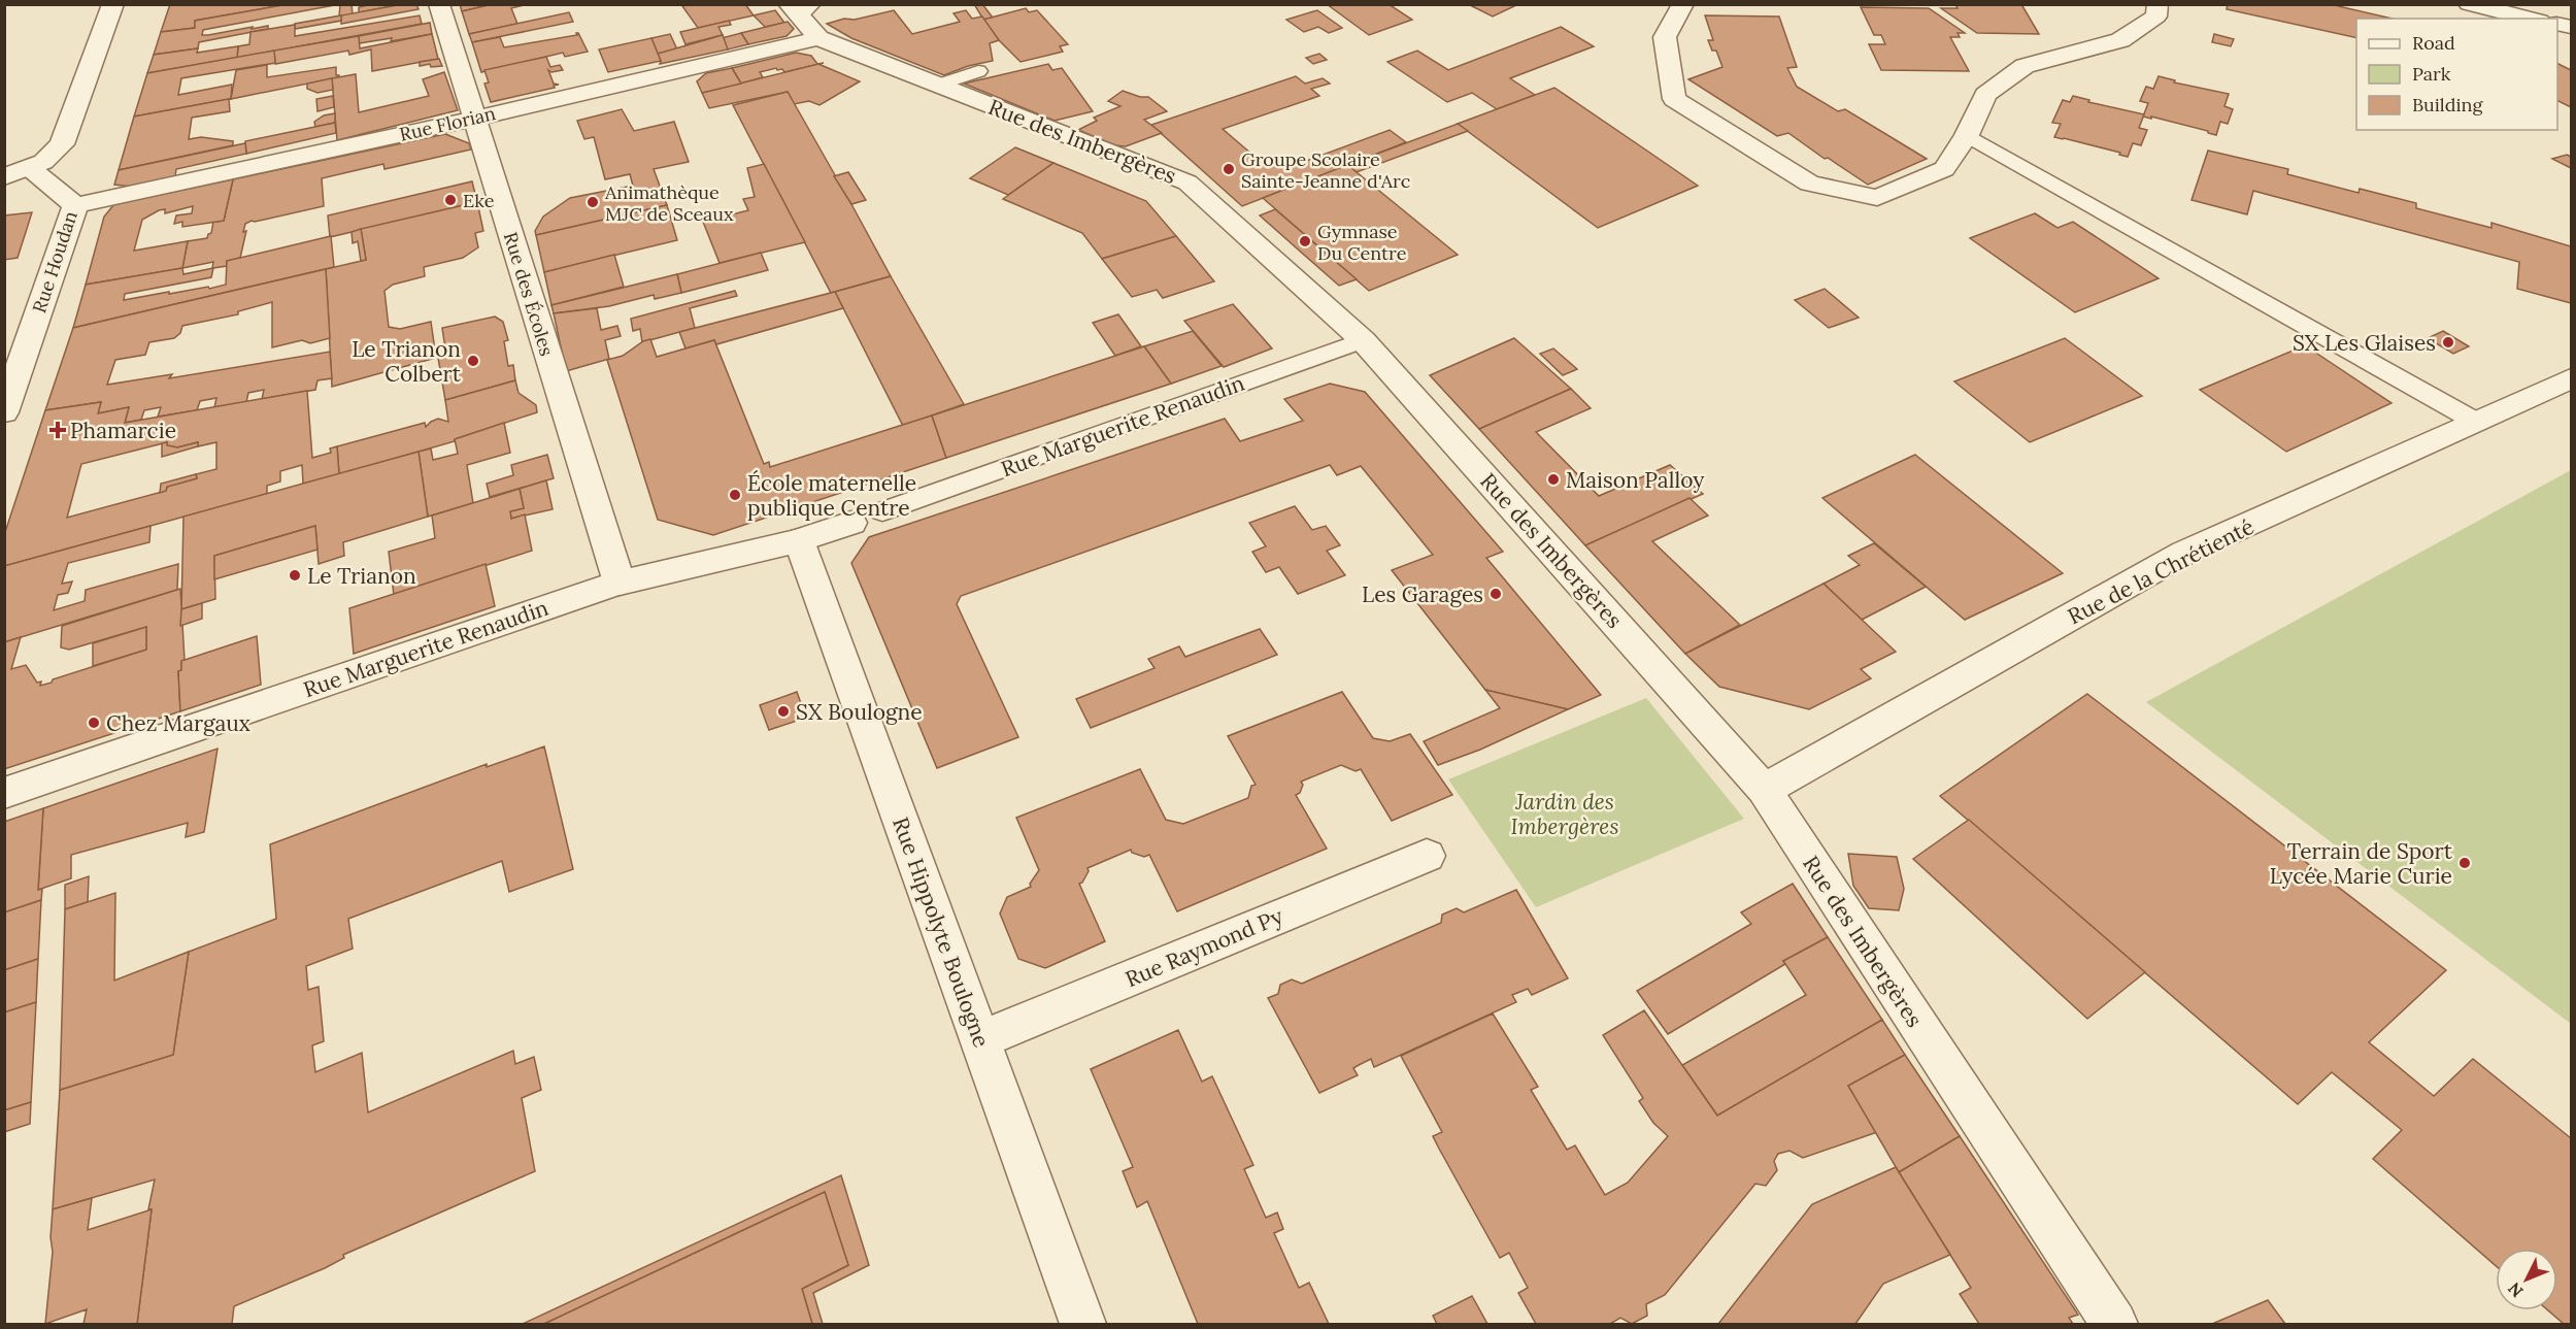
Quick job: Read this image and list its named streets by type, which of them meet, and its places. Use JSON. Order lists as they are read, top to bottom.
{
  "streets": {
    "street": [
      "Rue Florian",
      "Rue des Imbergères",
      "Rue Houdan",
      "Rue des Écoles",
      "Rue Marguerite Renaudin",
      "Rue de la Chrétienté",
      "Rue Hippolyte Boulogne",
      "Rue Raymond Py"
    ]
  },
  "crossings": [
    ["Rue Florian", "Rue des Imbergères"],
    ["Rue Florian", "Rue Houdan"],
    ["Rue Florian", "Rue des Écoles"],
    ["Rue des Imbergères", "Rue Marguerite Renaudin"],
    ["Rue des Imbergères", "Rue de la Chrétienté"],
    ["Rue des Écoles", "Rue Marguerite Renaudin"],
    ["Rue Marguerite Renaudin", "Rue Hippolyte Boulogne"],
    ["Rue Hippolyte Boulogne", "Rue Raymond Py"]
  ],
  "parks": ["Jardin des Imbergères"],
  "places": {
    "other": [
      "Groupe Scolaire Sainte-Jeanne d'Arc",
      "Eke",
      "Animathèque MJC de Sceaux",
      "Gymnase Du Centre",
      "SX Les Glaises",
      "Le Trianon Colbert",
      "Maison Palloy",
      "École maternelle publique Centre",
      "Le Trianon",
      "Les Garages",
      "SX Boulogne",
      "Chez Margaux",
      "Terrain de Sport Lycée Marie Curie"
    ],
    "health": ["Phamarcie"]
  },
  "legend": ["Road", "Park", "Building"],
  "north": "bottom left"
}
